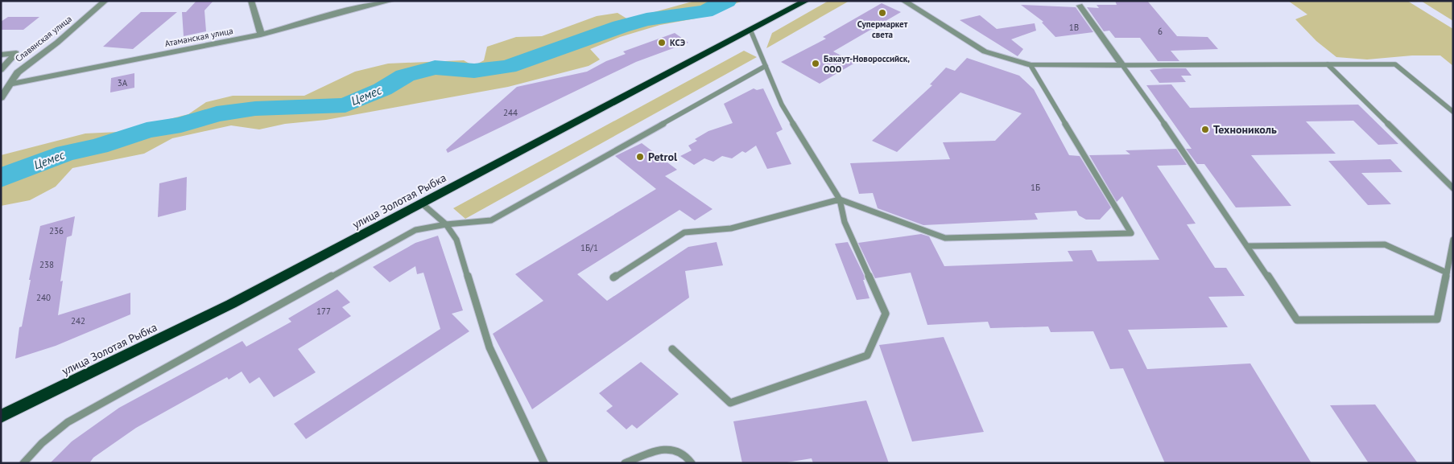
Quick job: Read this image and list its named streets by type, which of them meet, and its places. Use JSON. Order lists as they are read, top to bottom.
{
  "streets": {
    "highway": ["улица Золотая Рыбка"],
    "street": ["Атаманская улица", "Славянская улица"]
  },
  "crossings": [
    ["Атаманская улица", "Славянская улица"]
  ],
  "water": ["Цемес"],
  "places": [
    "Супермаркет света",
    "КСЭ",
    "Бакаут-Новороссийск, ООО",
    "Технониколь",
    "Petrol"
  ],
  "house_numbers": [
    "1В",
    "6",
    "3А",
    "244",
    "1Б",
    "236",
    "1Б/1",
    "238",
    "240",
    "177",
    "242"
  ]
}
